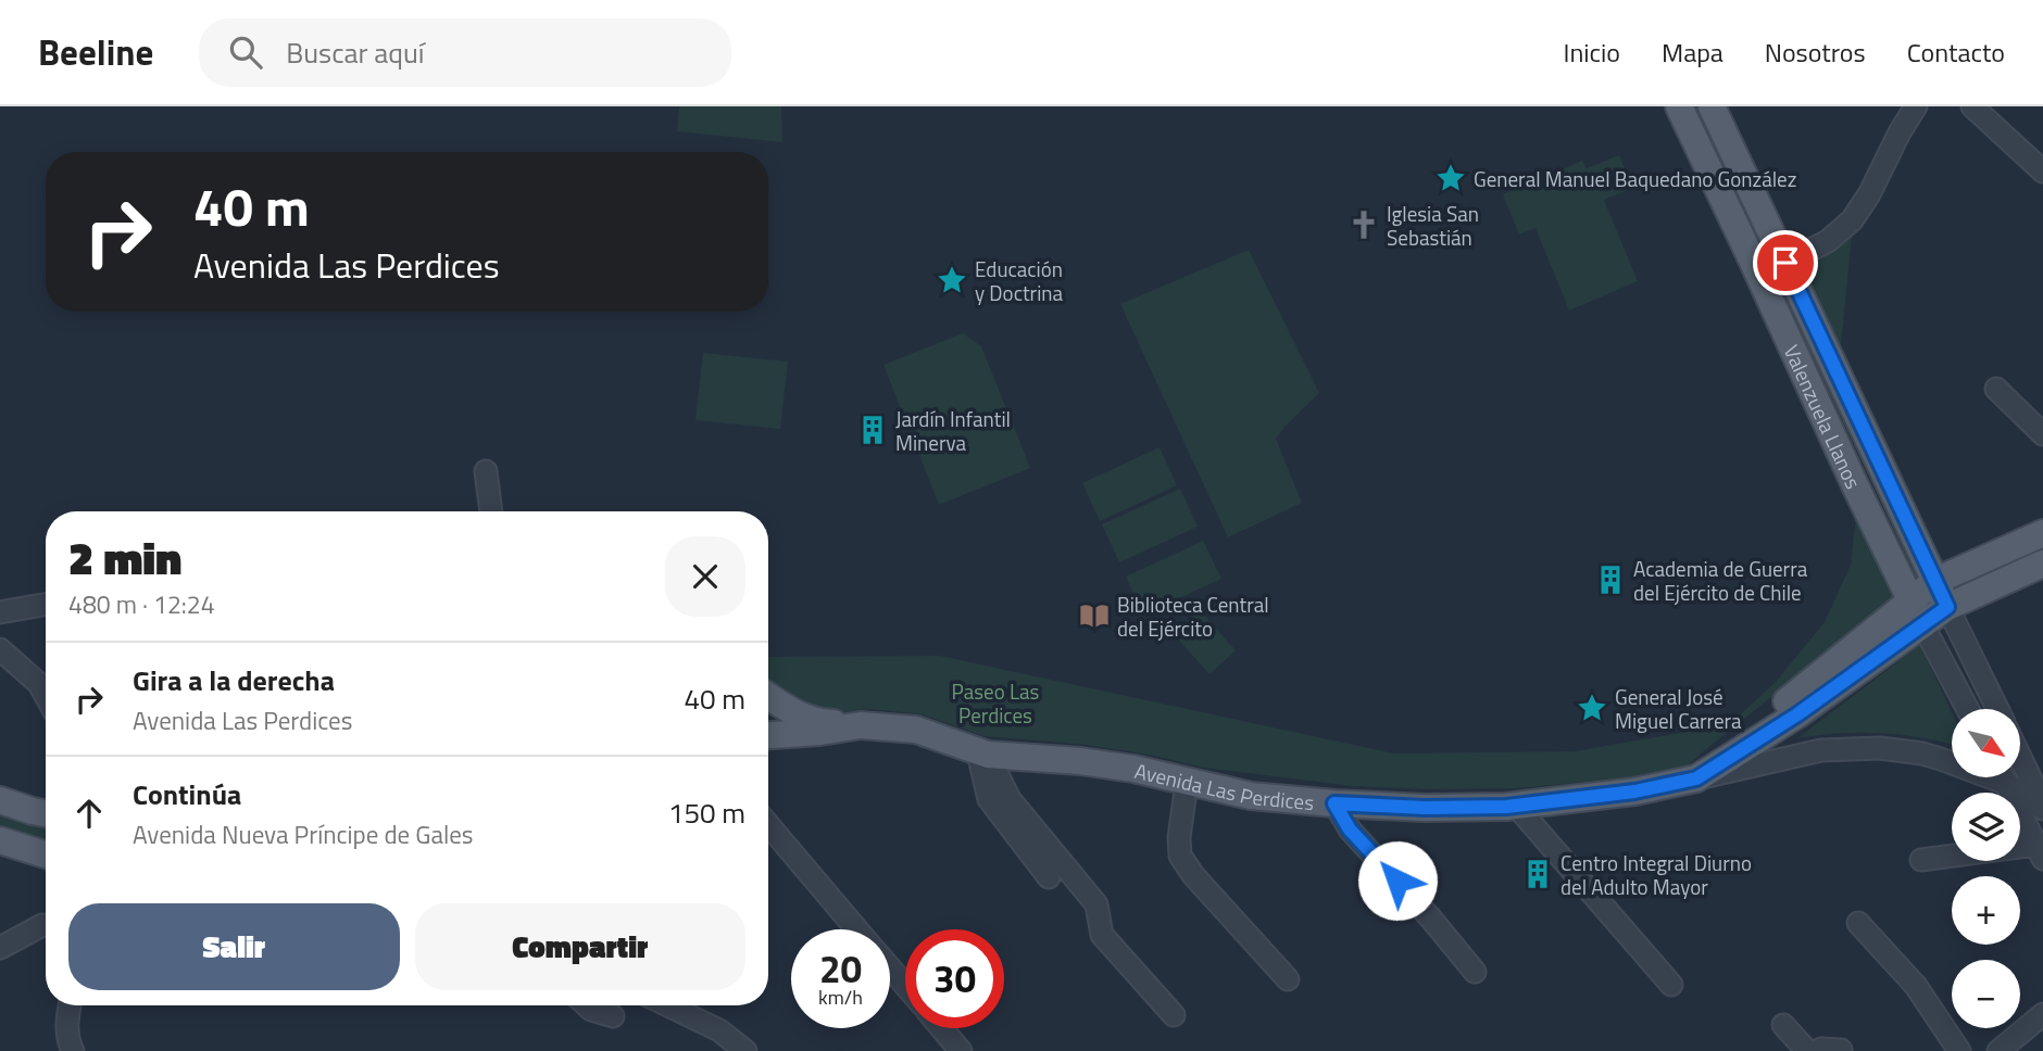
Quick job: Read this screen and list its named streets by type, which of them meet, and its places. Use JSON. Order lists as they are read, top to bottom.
{
  "streets": {
    "main road": ["Valenzuela Llanos", "Avenida Las Perdices"]
  },
  "crossings": [
    ["Valenzuela Llanos", "Avenida Las Perdices"]
  ],
  "parks": ["Paseo Las Perdices"],
  "places": {
    "place": ["General Manuel Baquedano González", "Educación y Doctrina", "General José Miguel Carrera"],
    "church": ["Iglesia San Sebastián"],
    "building": ["Jardín Infantil Minerva", "Academia de Guerra del Ejército de Chile", "Centro Integral Diurno del Adulto Mayor"],
    "library": ["Biblioteca Central del Ejército"]
  },
  "north": "bottom right",
  "page": {
    "header": "Beeline",
    "search": "Buscar aquí",
    "nav": [
      "Inicio",
      "Mapa",
      "Nosotros",
      "Contacto"
    ],
    "turn": ["40 m", "Avenida Las Perdices"],
    "heading": ["2 min", "480 m · 12:24"],
    "list": [
      {
        "name": "Gira a la derecha",
        "note": "Avenida Las Perdices",
        "value": "40 m"
      },
      {
        "name": "Continúa",
        "note": "Avenida Nueva Príncipe de Gales",
        "value": "150 m"
      }
    ],
    "map_buttons": ["+", "−"],
    "buttons": ["Salir", "Compartir"],
    "speed": "20 km/h",
    "limit": "30"
  }
}
